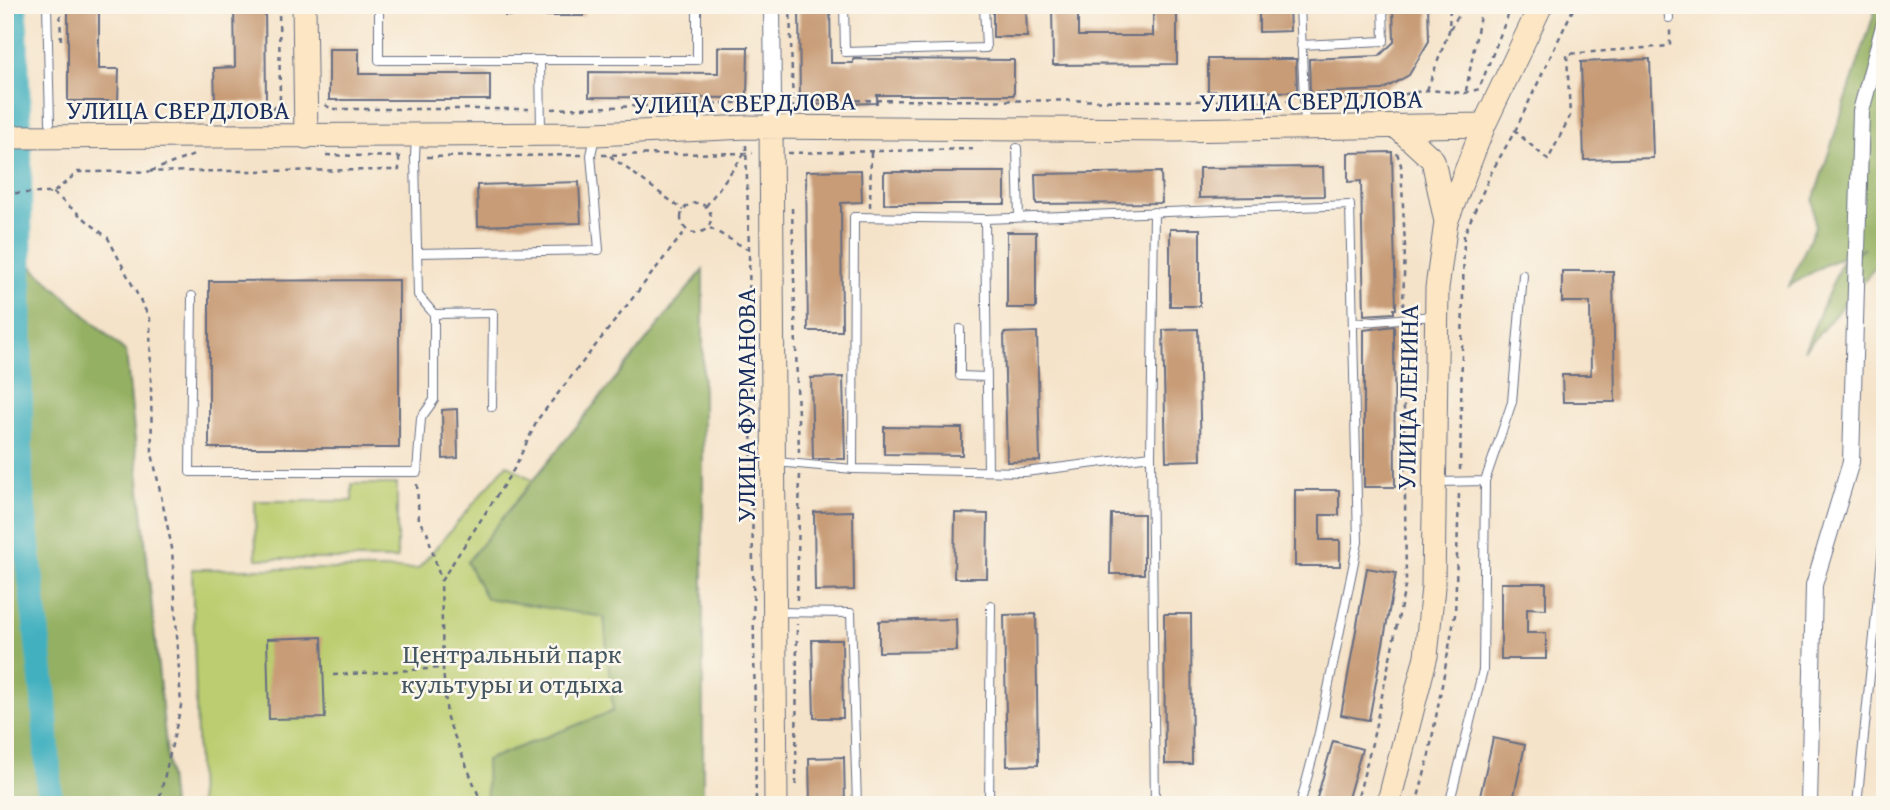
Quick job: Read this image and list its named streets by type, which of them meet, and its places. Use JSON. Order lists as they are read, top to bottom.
{
  "streets": {
    "main road": ["УЛИЦА СВЕРДЛОВА", "УЛИЦА ЛЕНИНА", "УЛИЦА ФУРМАНОВА"]
  },
  "crossings": [
    ["УЛИЦА СВЕРДЛОВА", "УЛИЦА ЛЕНИНА"],
    ["УЛИЦА СВЕРДЛОВА", "УЛИЦА ФУРМАНОВА"]
  ],
  "parks": ["Центральный парк культуры и отдыха"]
}
